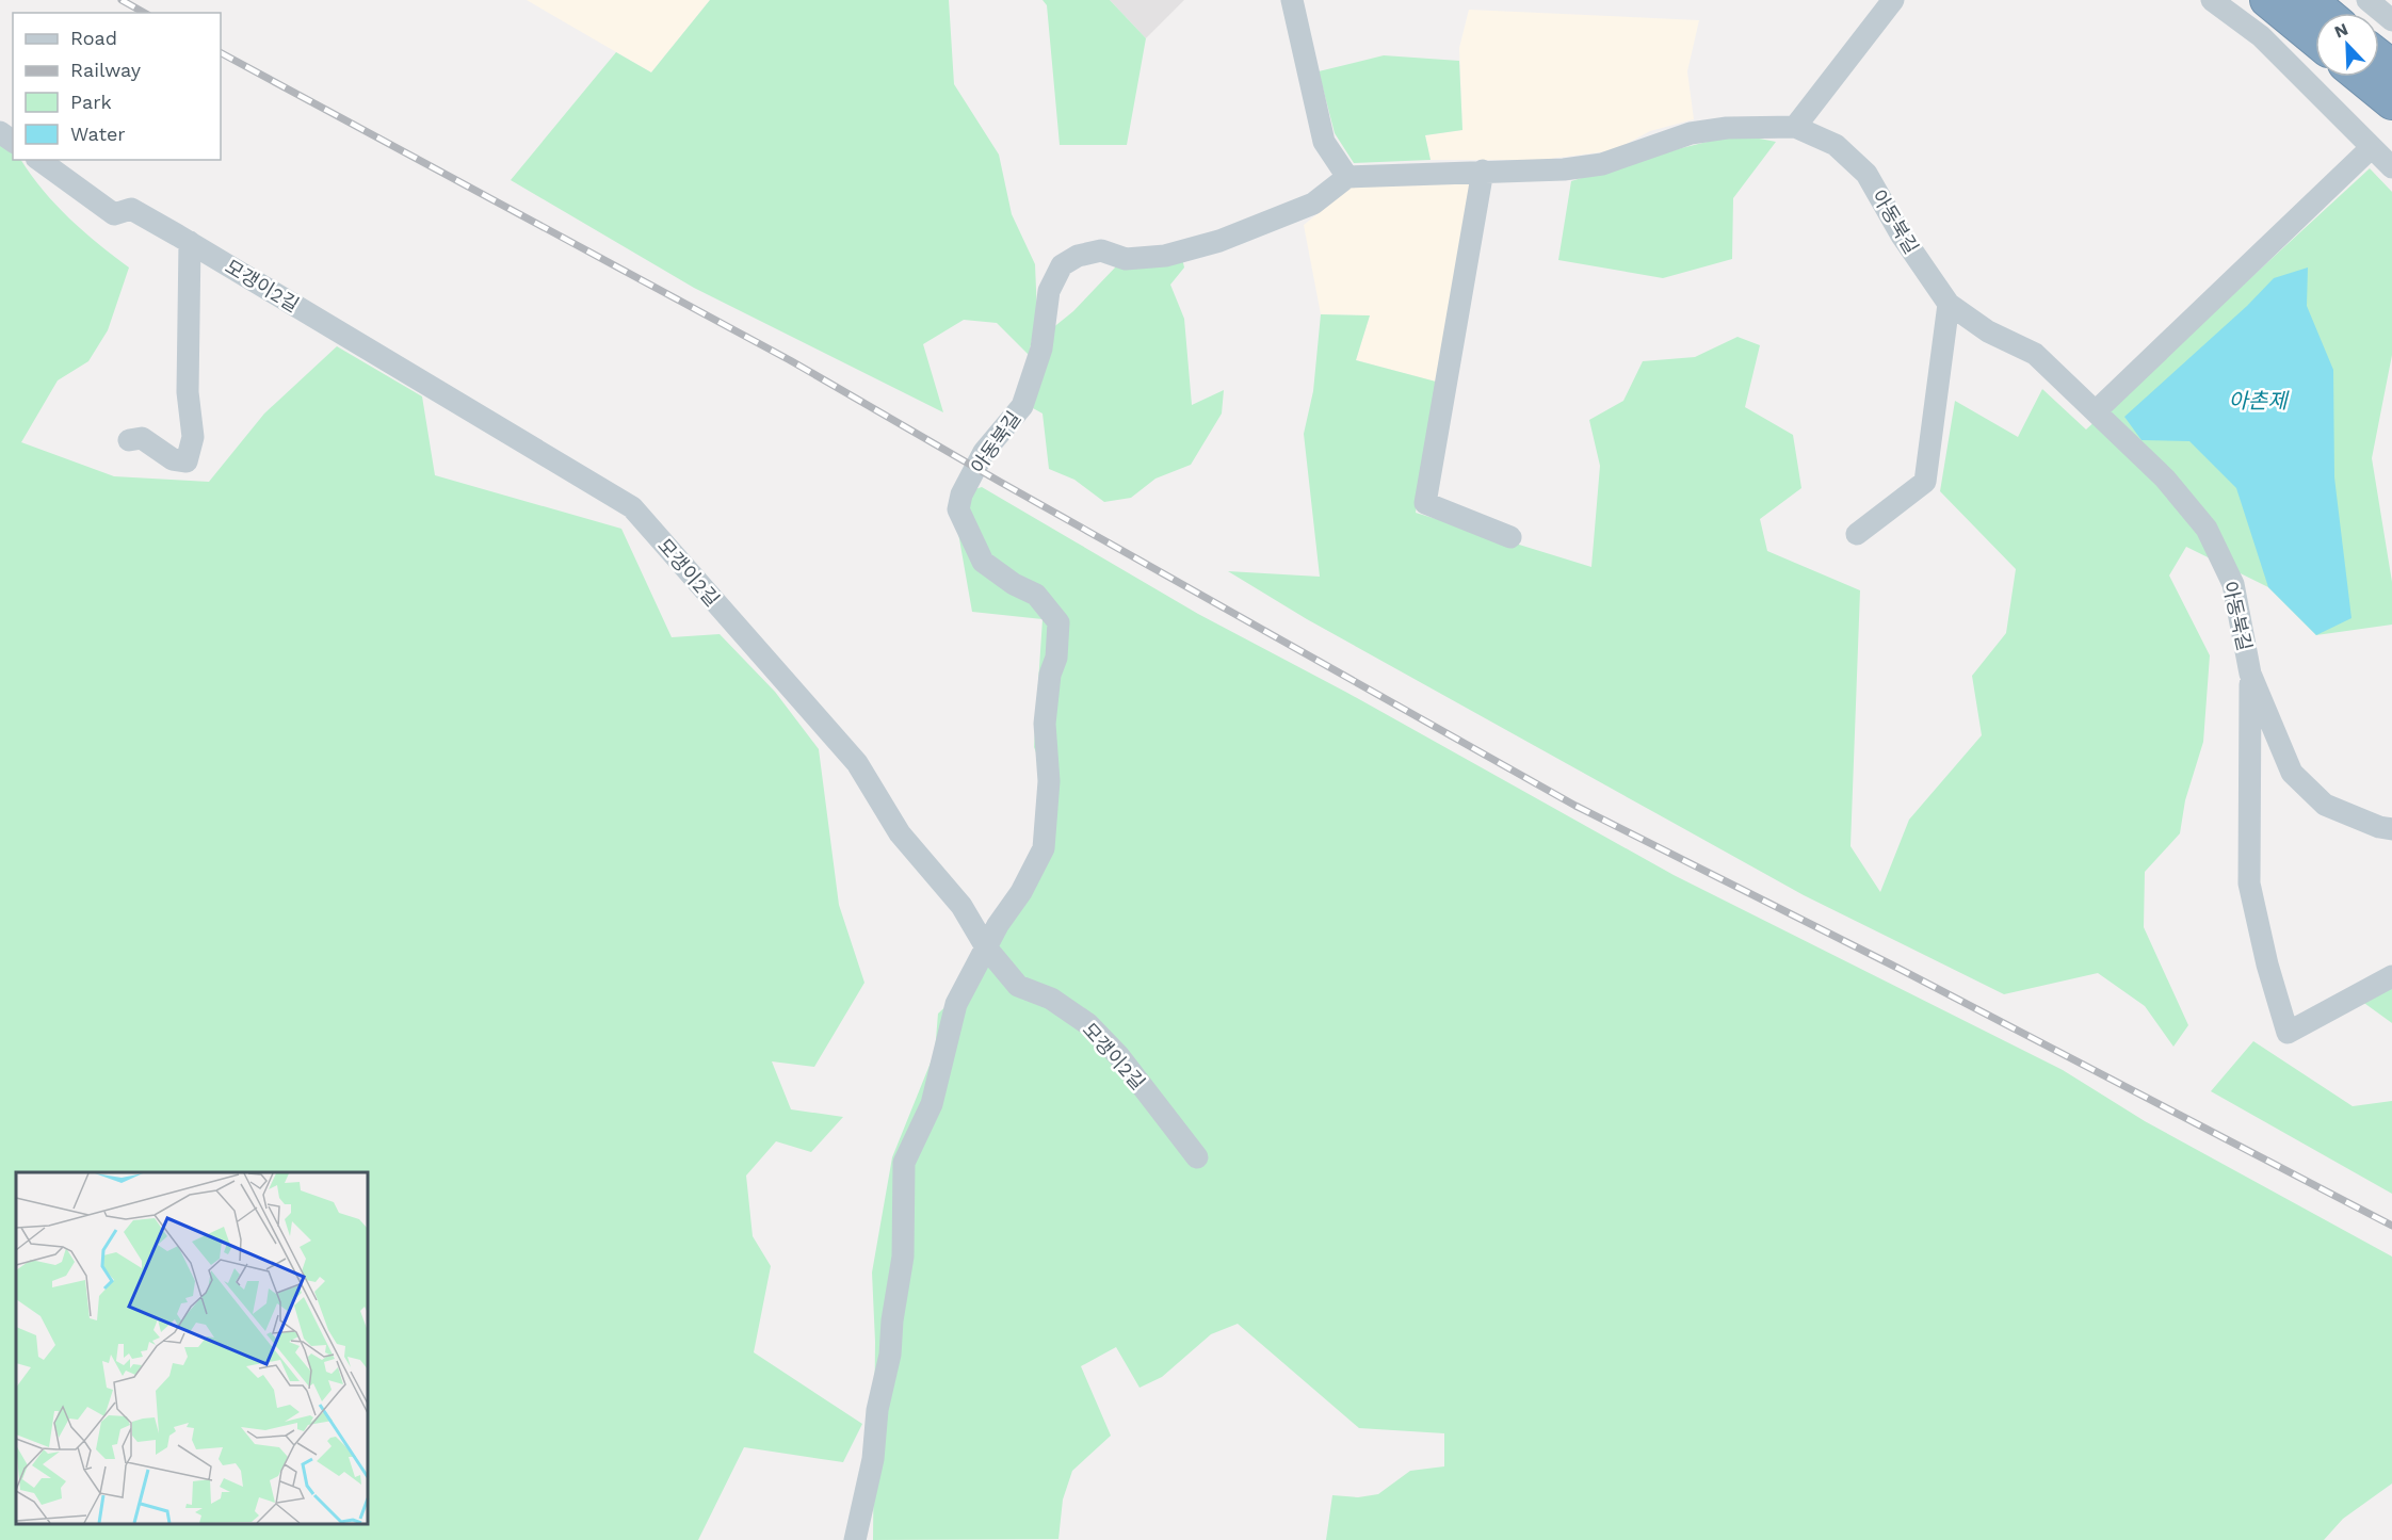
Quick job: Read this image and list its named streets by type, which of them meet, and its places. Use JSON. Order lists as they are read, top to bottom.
{
  "streets": {
    "street": ["아동북길", "모갱이2길"]
  },
  "crossings": [
    ["아동북길", "모갱이2길"]
  ],
  "water": ["아촌제"],
  "legend": [
    "Road",
    "Railway",
    "Park",
    "Water"
  ],
  "north": "top left"
}
